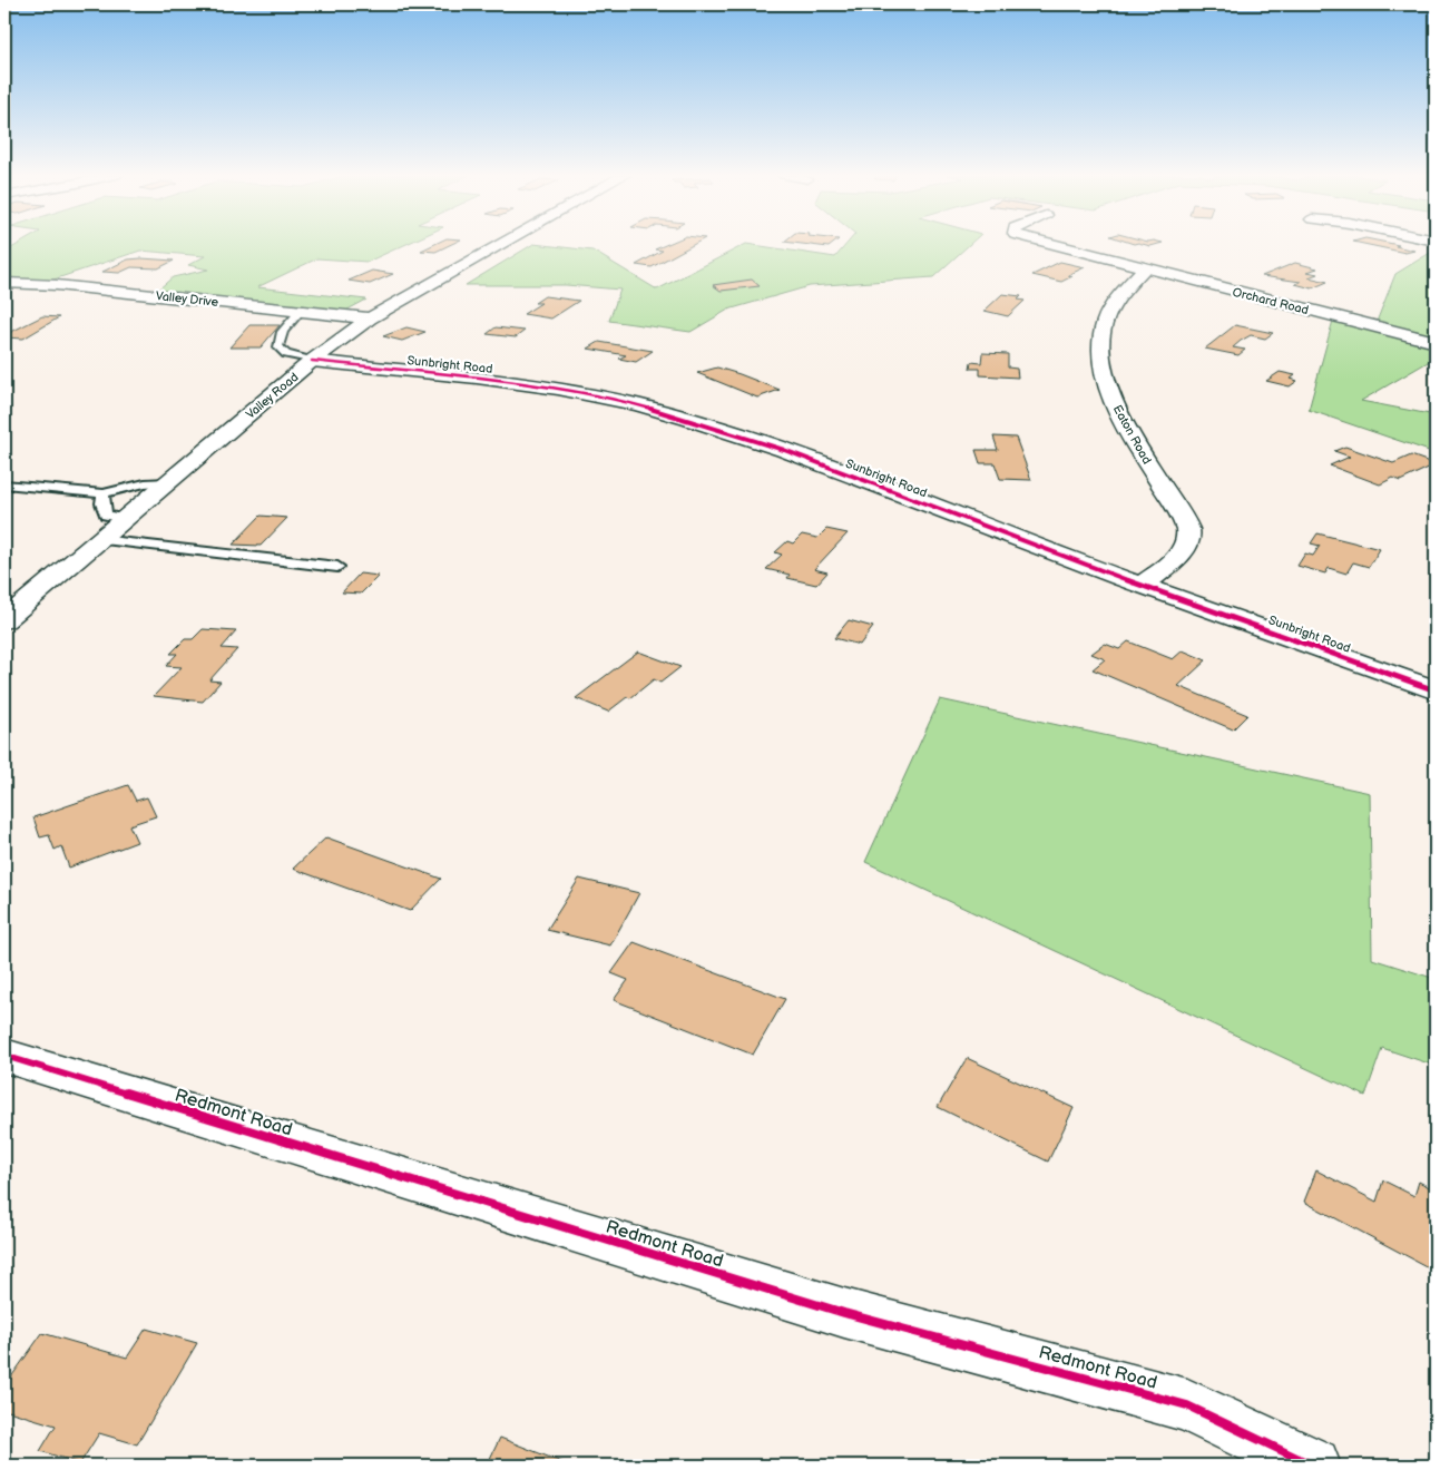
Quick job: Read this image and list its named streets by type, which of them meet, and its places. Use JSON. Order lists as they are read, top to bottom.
{
  "streets": {
    "street": [
      "Valley Drive",
      "Orchard Road",
      "Sunbright Road",
      "Valley Road",
      "Eaton Road",
      "Redmont Road"
    ]
  },
  "crossings": [
    ["Valley Drive", "Valley Road"],
    ["Orchard Road", "Eaton Road"],
    ["Sunbright Road", "Valley Road"],
    ["Sunbright Road", "Eaton Road"]
  ]
}
